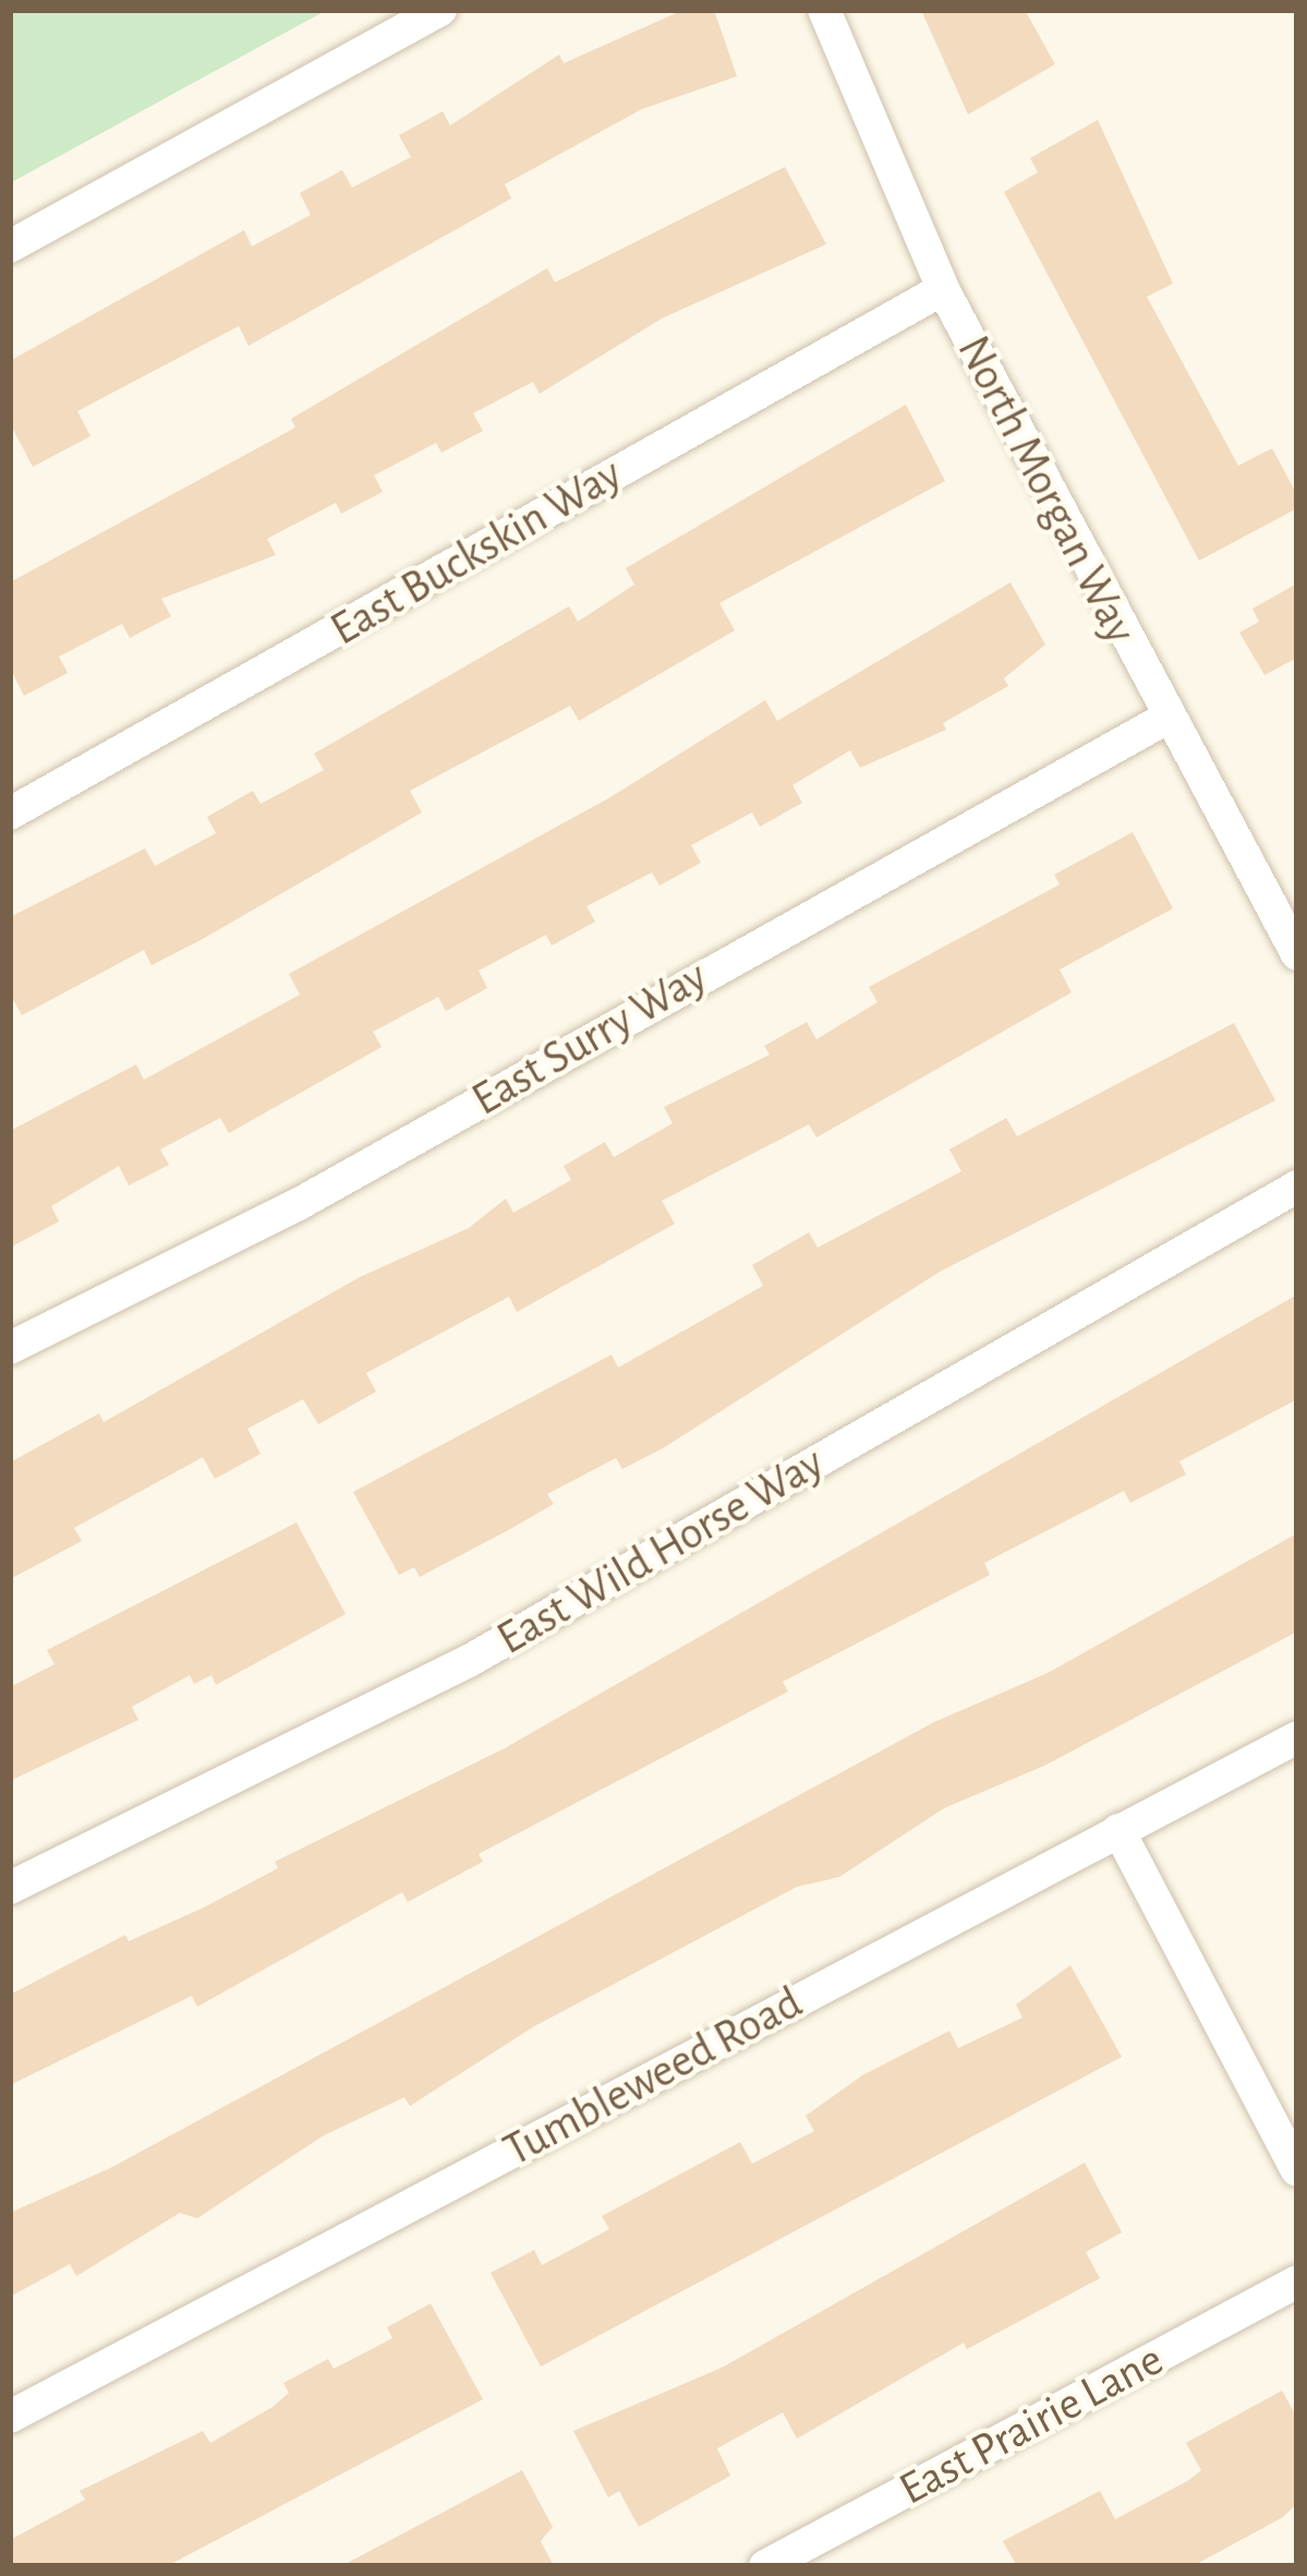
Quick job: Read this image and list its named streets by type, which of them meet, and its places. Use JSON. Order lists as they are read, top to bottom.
{
  "streets": {
    "street": [
      "North Morgan Way",
      "East Buckskin Way",
      "East Surry Way",
      "East Wild Horse Way",
      "Tumbleweed Road",
      "East Prairie Lane"
    ]
  },
  "crossings": [
    ["North Morgan Way", "East Buckskin Way"],
    ["North Morgan Way", "East Surry Way"]
  ]
}
